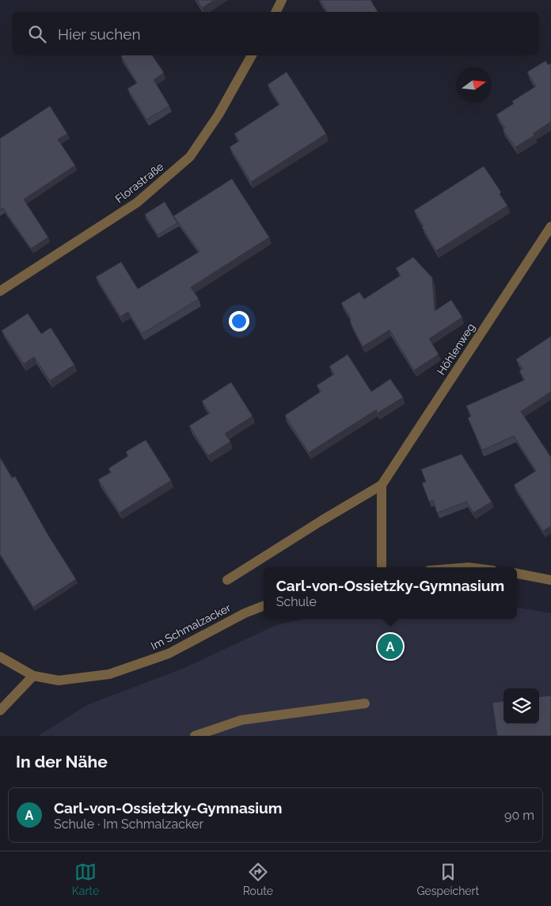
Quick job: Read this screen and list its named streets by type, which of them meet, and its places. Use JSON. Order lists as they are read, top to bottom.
{
  "streets": {
    "street": ["Florastraße", "Höhlenweg", "Im Schmalzacker"]
  },
  "north": "right",
  "page": {
    "search": "Hier suchen",
    "popup": ["Carl-von-Ossietzky-Gymnasium", "Schule"],
    "pins": "A",
    "heading": "In der Nähe",
    "list": [
      {
        "mark": "A",
        "name": "Carl-von-Ossietzky-Gymnasium",
        "note": "Schule · Im Schmalzacker",
        "value": "90 m"
      }
    ],
    "nav": ["Karte", "Route", "Gespeichert"]
  }
}
